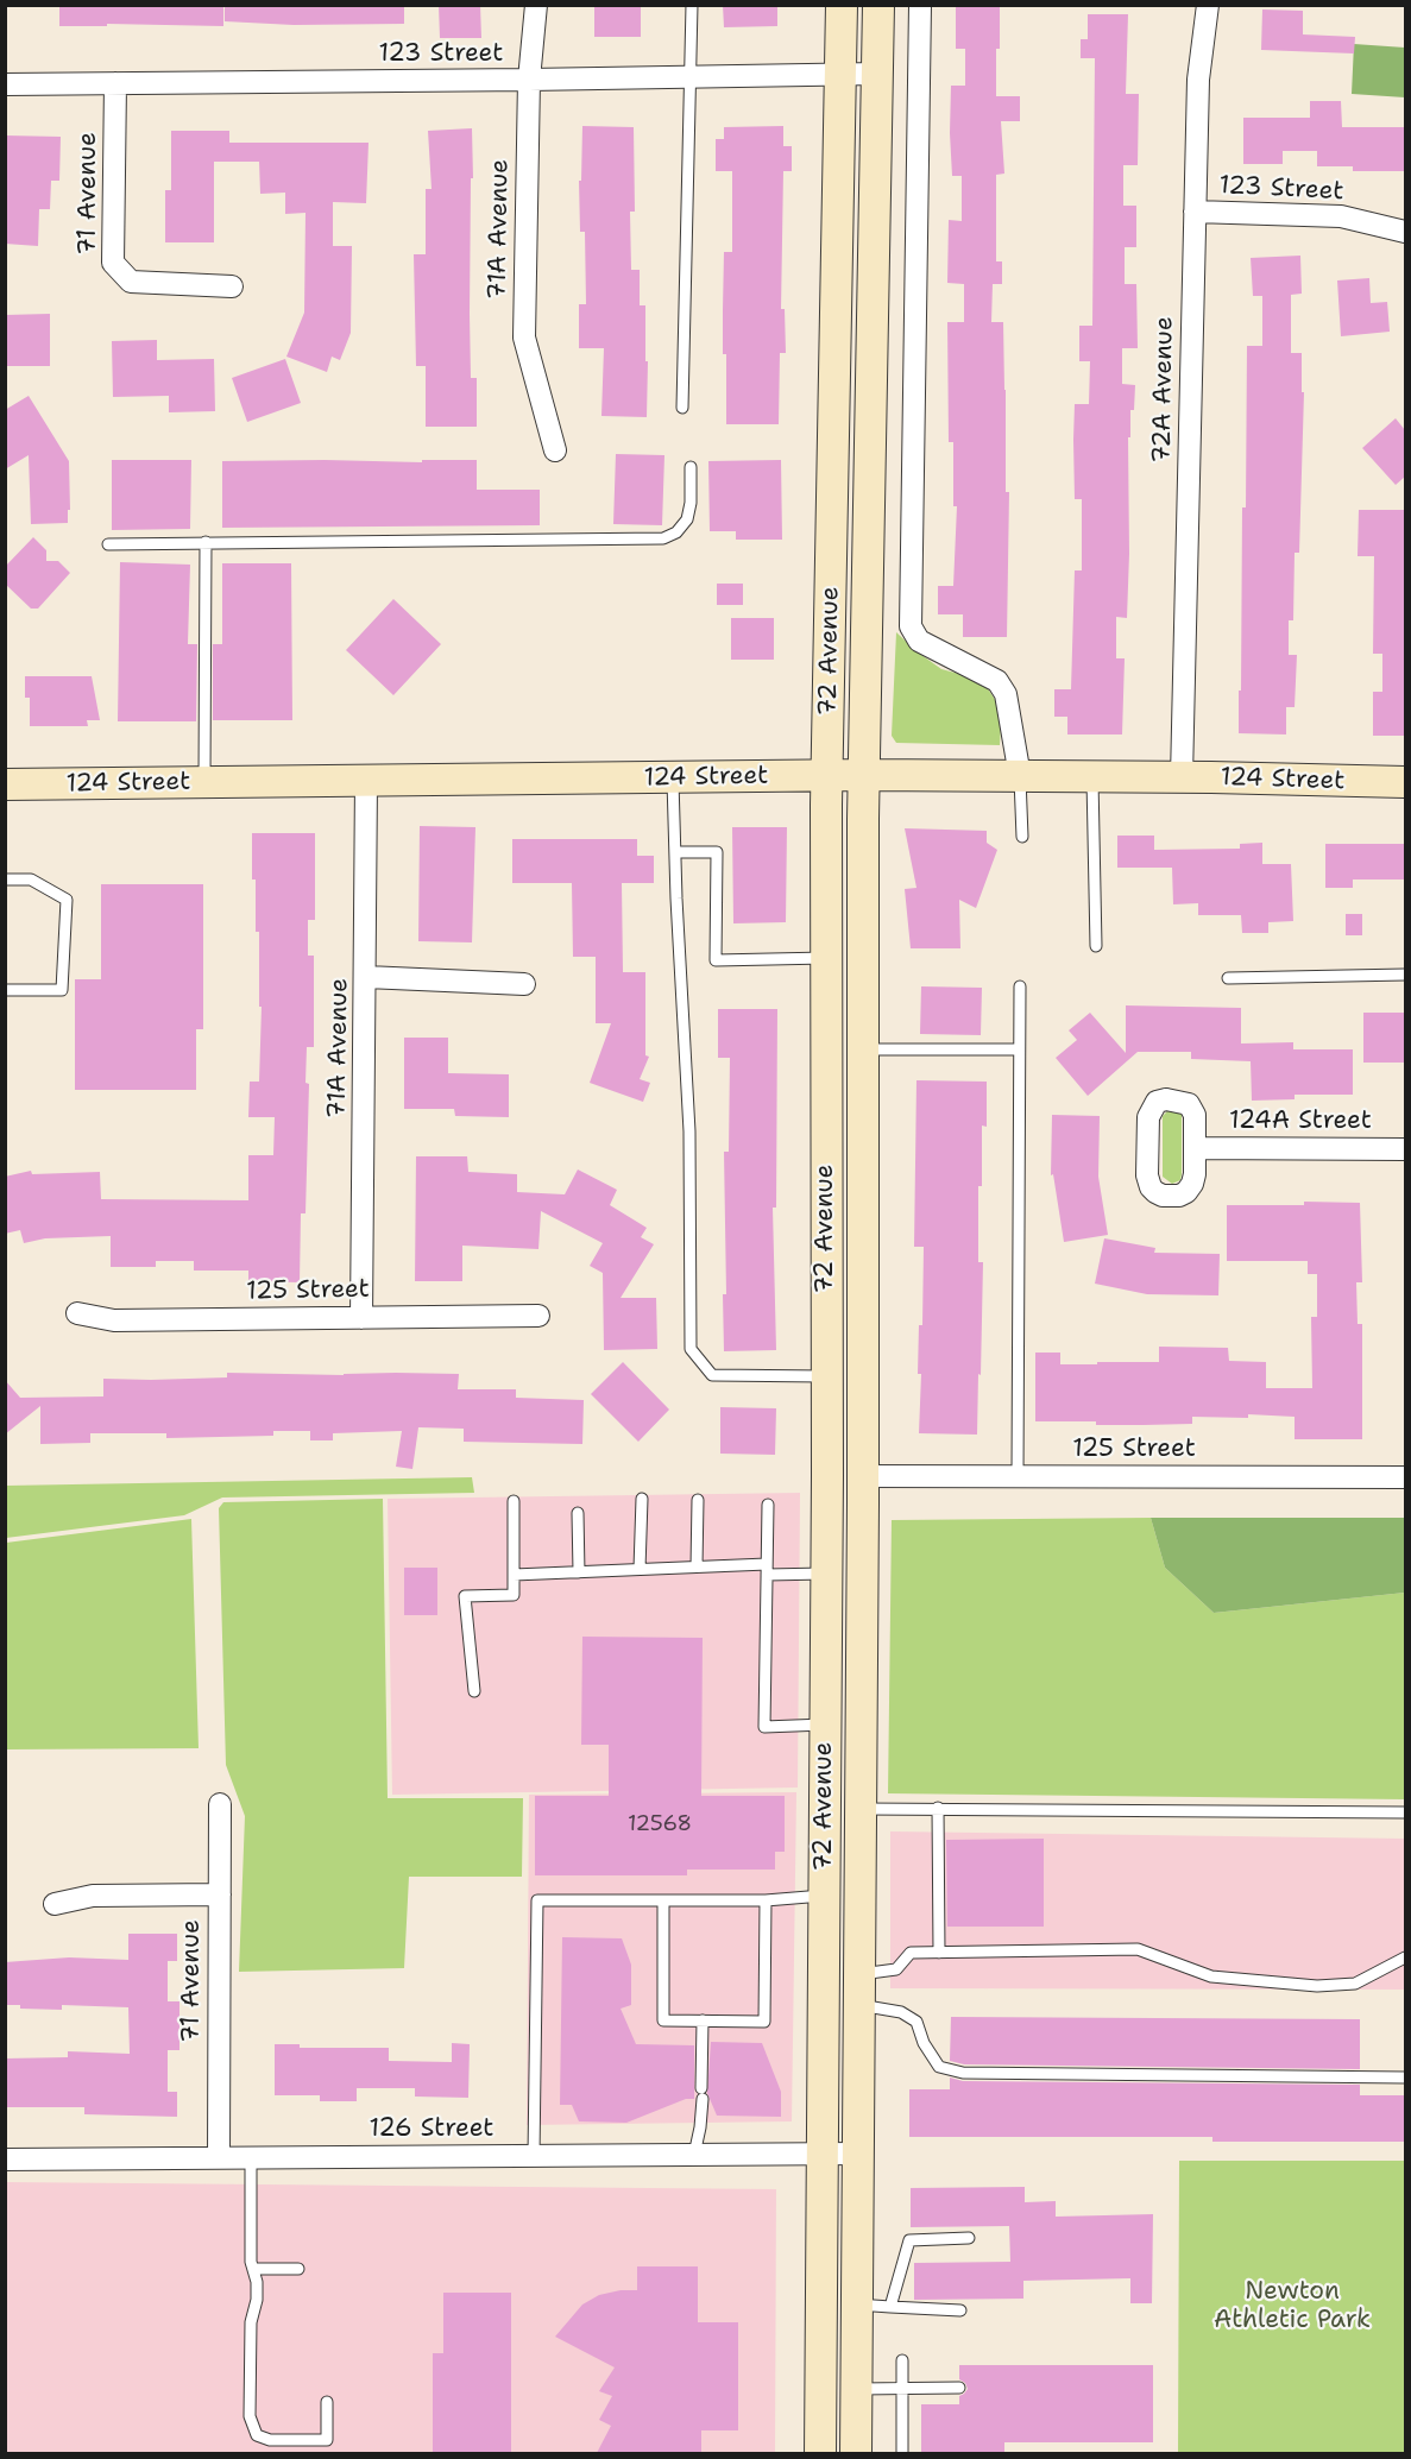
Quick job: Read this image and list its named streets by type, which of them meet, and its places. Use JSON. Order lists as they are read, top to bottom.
{
  "streets": {
    "main road": ["72 Avenue", "124 Street"],
    "street": [
      "123 Street",
      "71 Avenue",
      "71A Avenue",
      "72A Avenue",
      "124A Street",
      "125 Street",
      "126 Street"
    ]
  },
  "crossings": [
    ["123 Street", "71 Avenue"],
    ["123 Street", "71A Avenue"],
    ["123 Street", "72A Avenue"],
    ["123 Street", "72 Avenue"],
    ["71 Avenue", "126 Street"],
    ["71A Avenue", "124 Street"],
    ["71A Avenue", "125 Street"],
    ["72A Avenue", "124 Street"],
    ["72 Avenue", "124 Street"],
    ["72 Avenue", "125 Street"],
    ["72 Avenue", "126 Street"]
  ],
  "parks": ["Newton Athletic Park"],
  "house_numbers": ["12568"]
}
